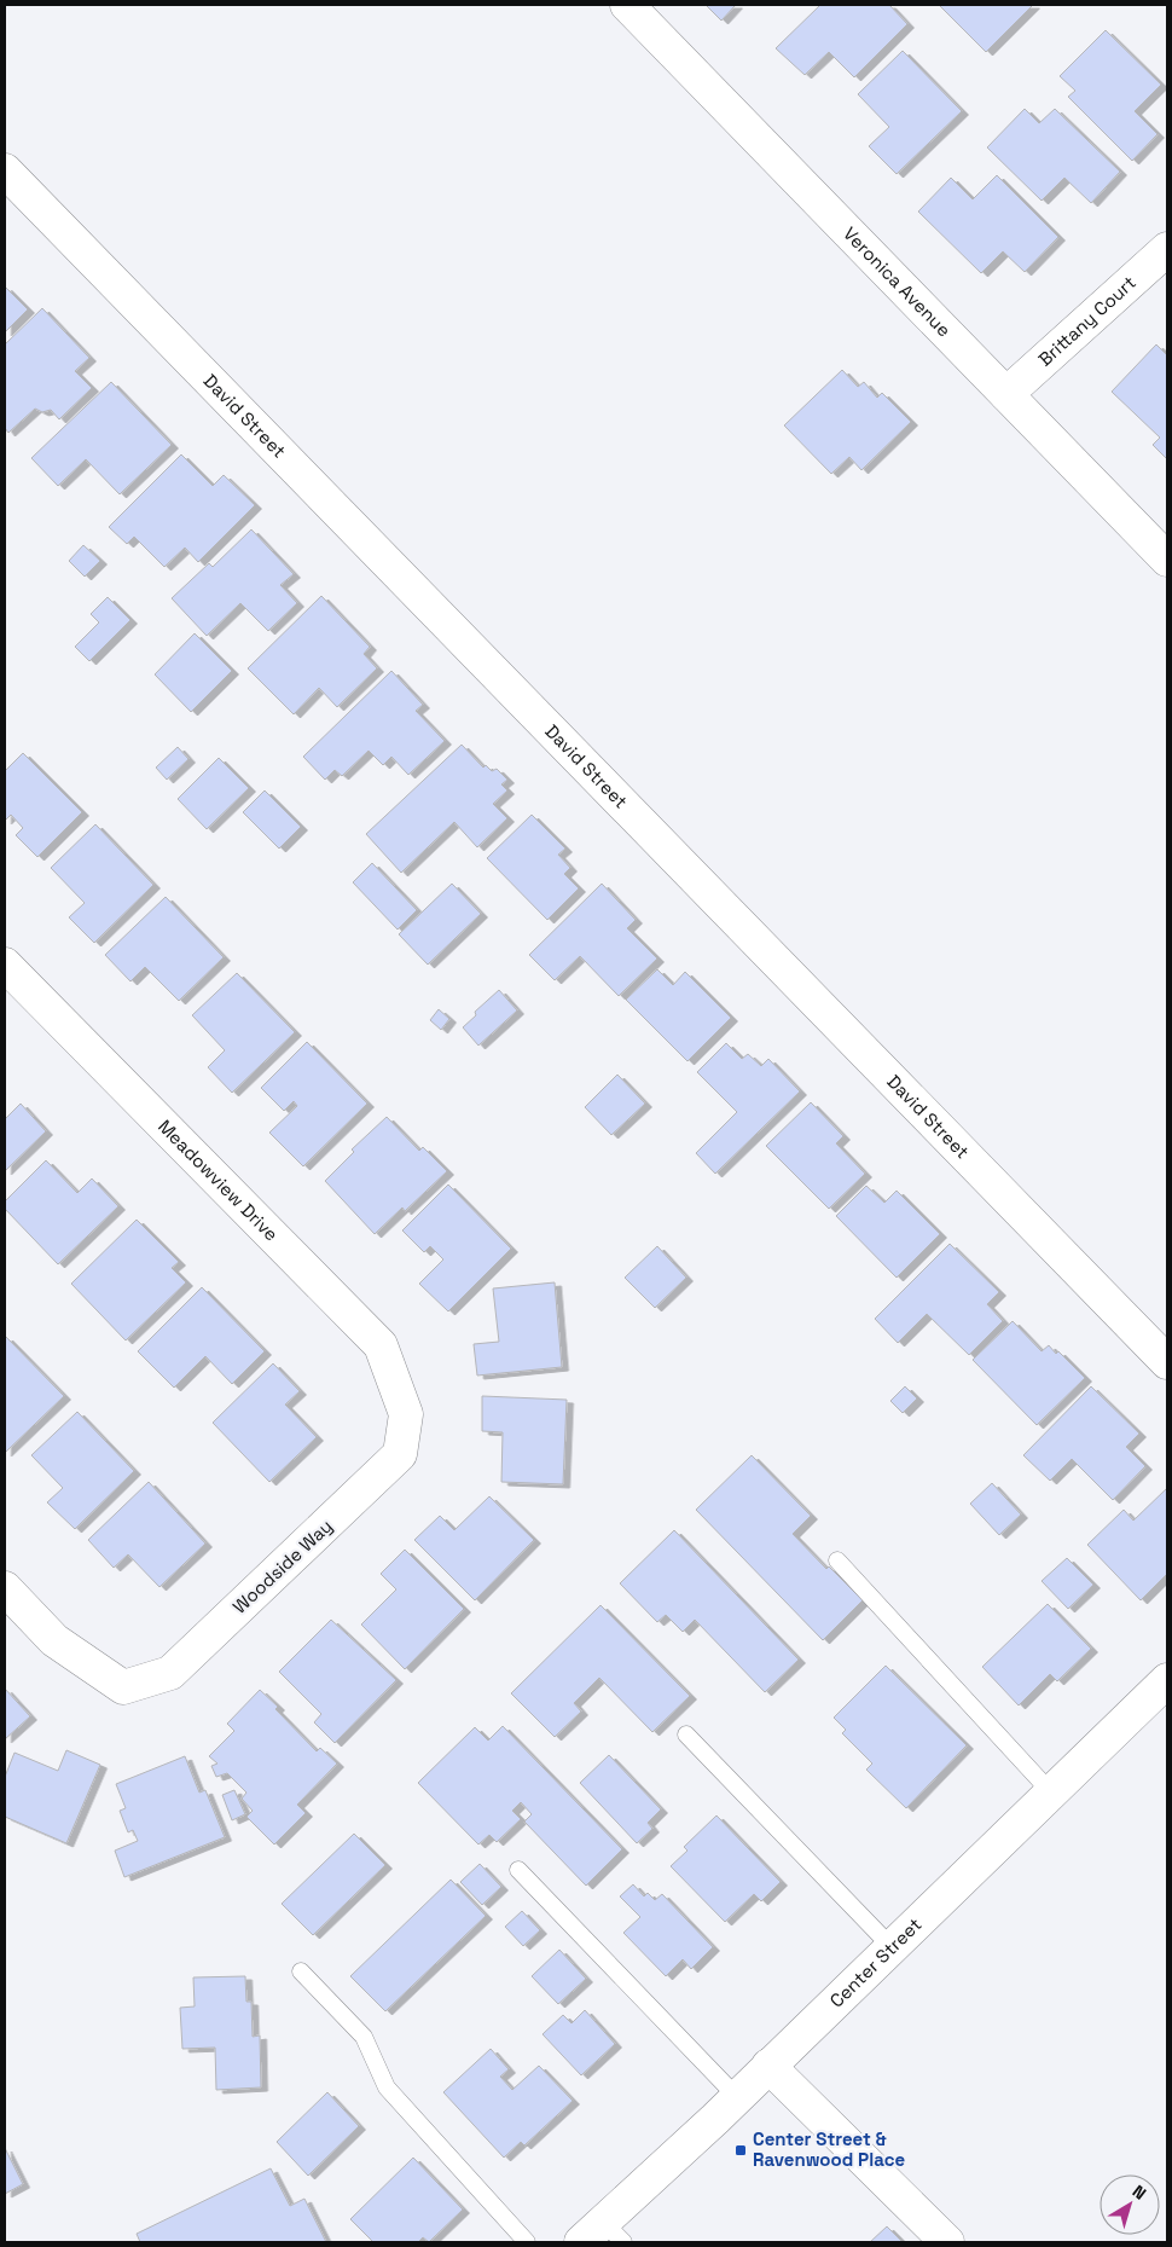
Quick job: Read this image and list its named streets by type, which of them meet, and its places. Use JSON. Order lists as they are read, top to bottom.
{
  "streets": {
    "street": [
      "Veronica Avenue",
      "Brittany Court",
      "David Street",
      "Meadowview Drive",
      "Woodside Way",
      "Center Street"
    ]
  },
  "crossings": [
    ["Veronica Avenue", "Brittany Court"],
    ["Meadowview Drive", "Woodside Way"]
  ],
  "places": {
    "transit": ["Center Street & Ravenwood Place"]
  },
  "north": "top right"
}
